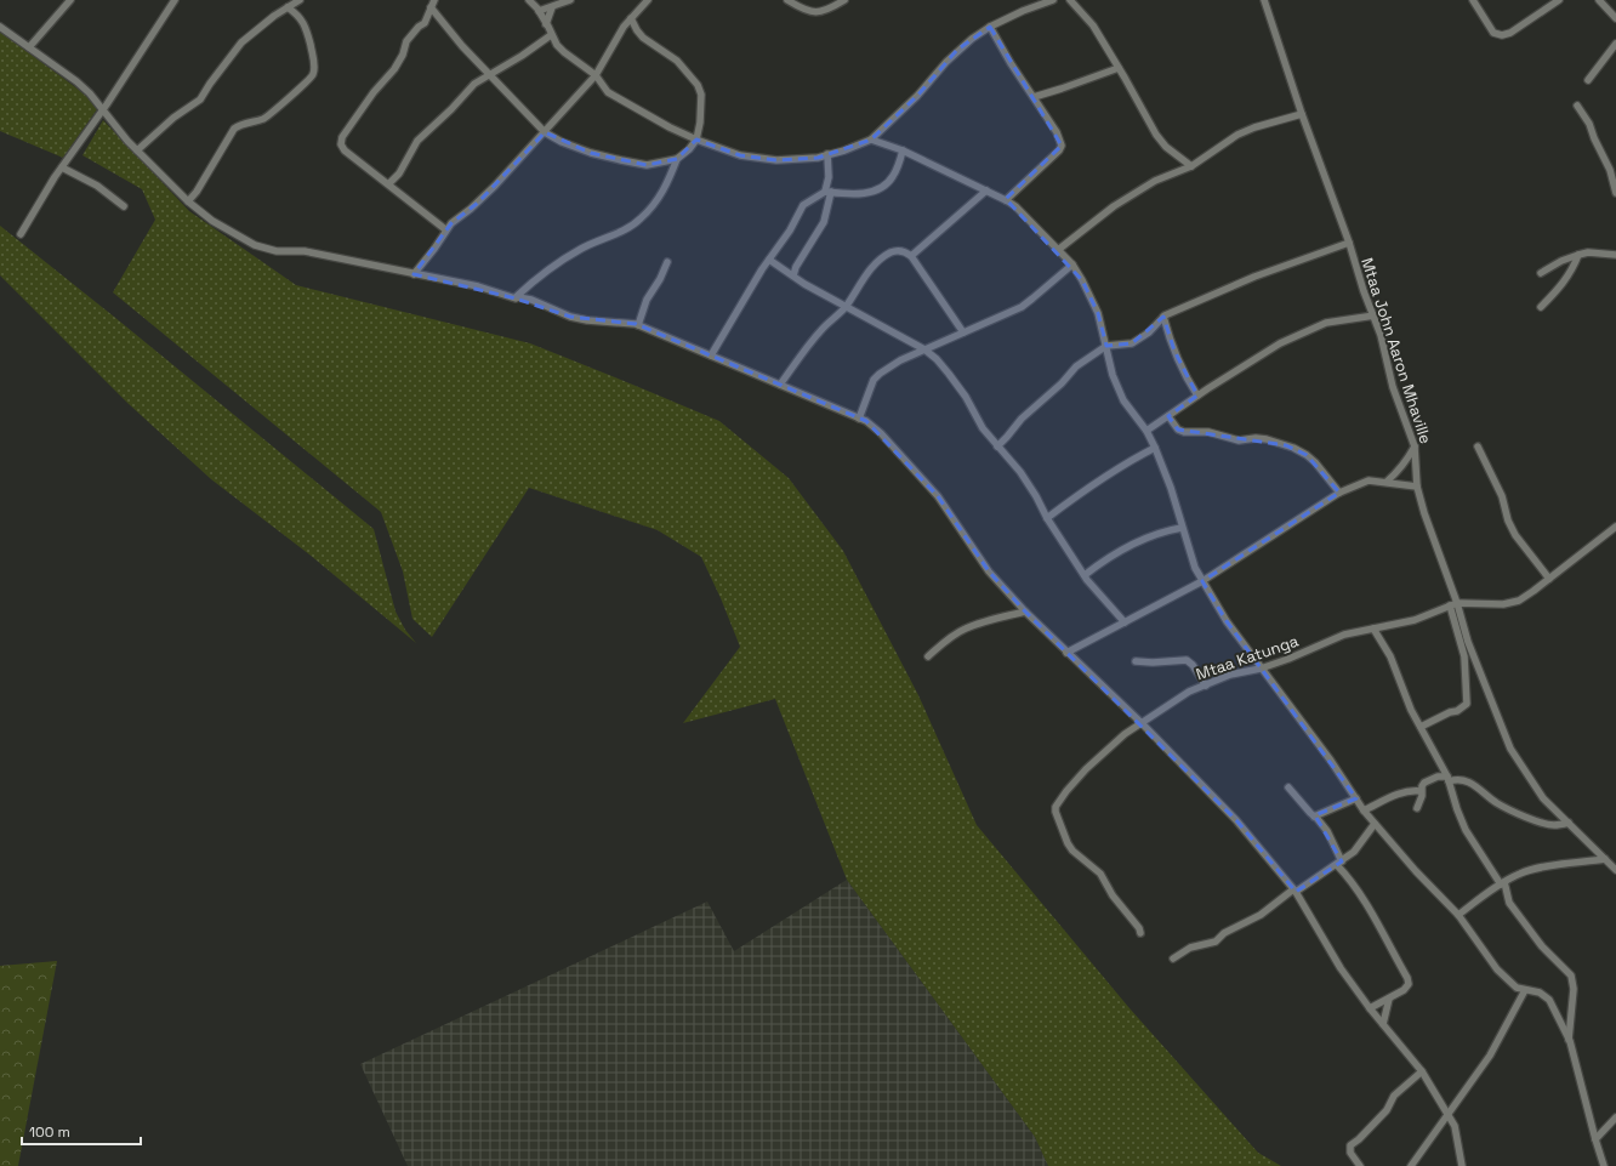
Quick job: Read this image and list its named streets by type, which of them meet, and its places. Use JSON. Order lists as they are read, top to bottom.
{
  "streets": {
    "street": ["Mtaa John Aaron Mhaville", "Mtaa Katunga"]
  },
  "crossings": [
    ["Mtaa John Aaron Mhaville", "Mtaa Katunga"]
  ],
  "scale_bar": "100 m"
}
